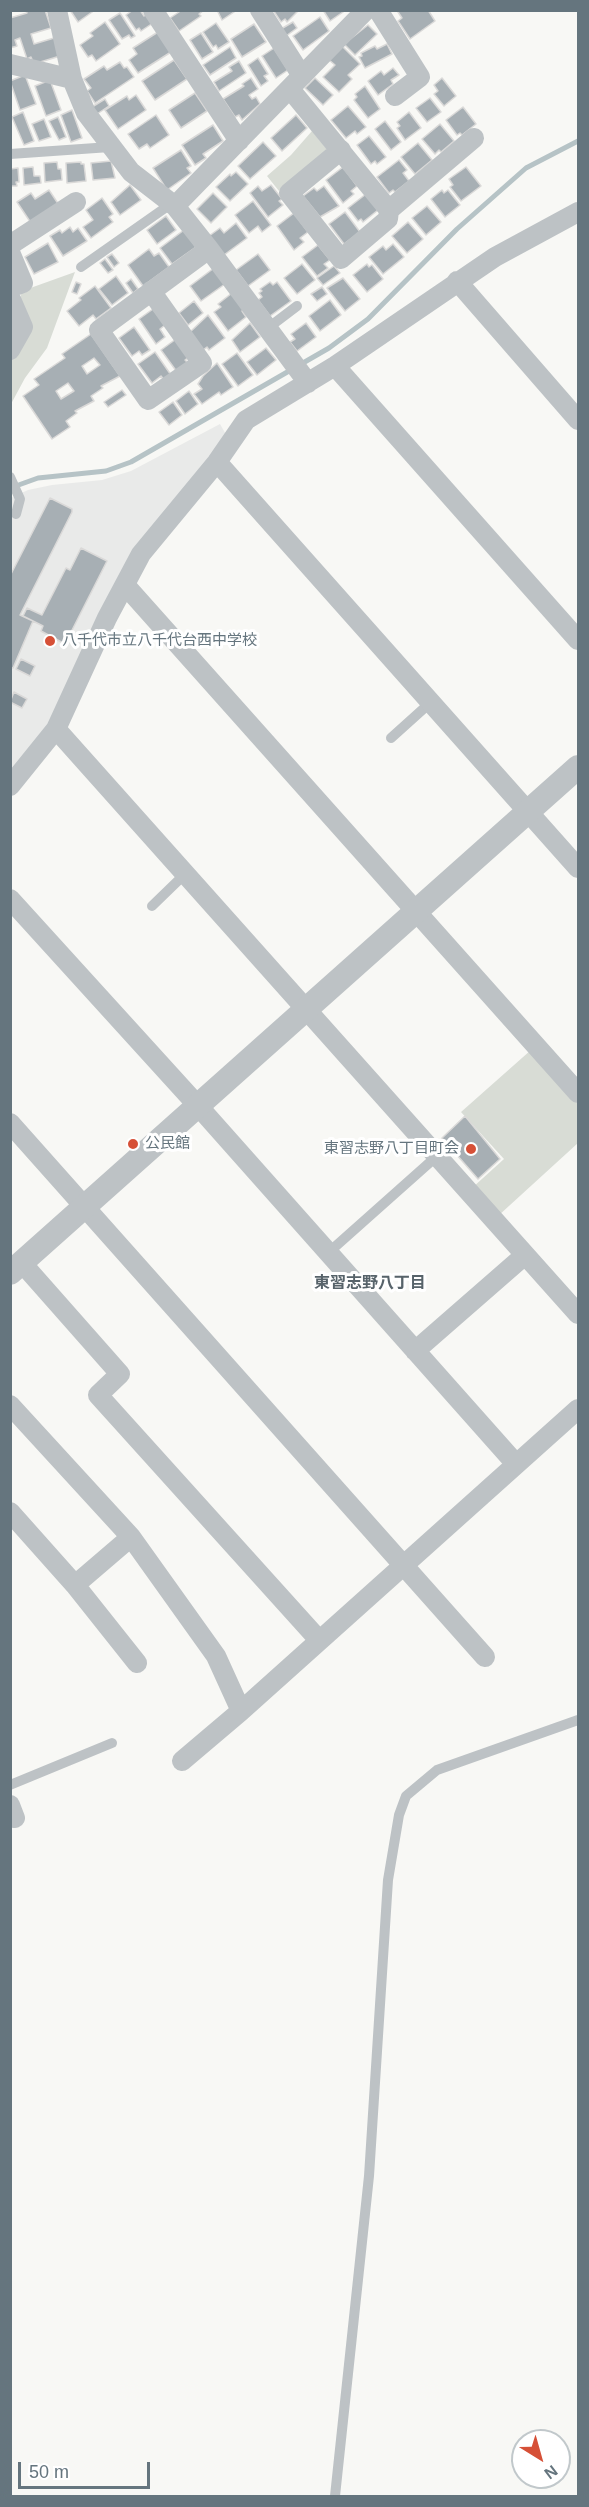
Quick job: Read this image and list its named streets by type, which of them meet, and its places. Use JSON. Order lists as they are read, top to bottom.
{
  "districts": ["東習志野八丁目"],
  "places": ["八千代市立八千代台西中学校", "公民館", "東習志野八丁目町会"],
  "scale_bar": "50 m",
  "north": "bottom right"
}
